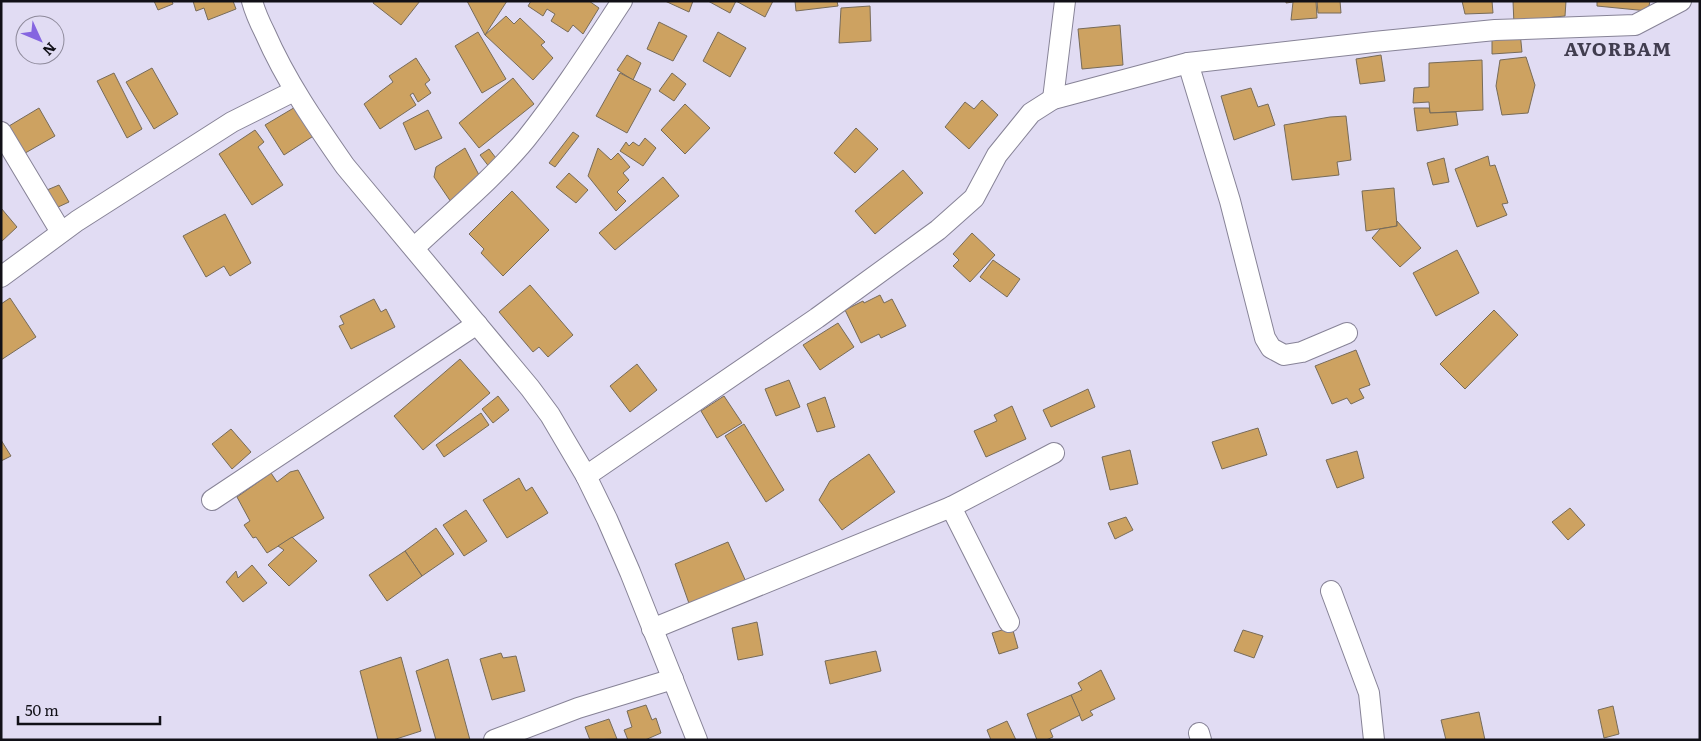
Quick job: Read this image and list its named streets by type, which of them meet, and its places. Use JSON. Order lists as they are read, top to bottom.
{
  "districts": ["AVORBAM"],
  "scale_bar": "50 m",
  "north": "bottom right"
}
